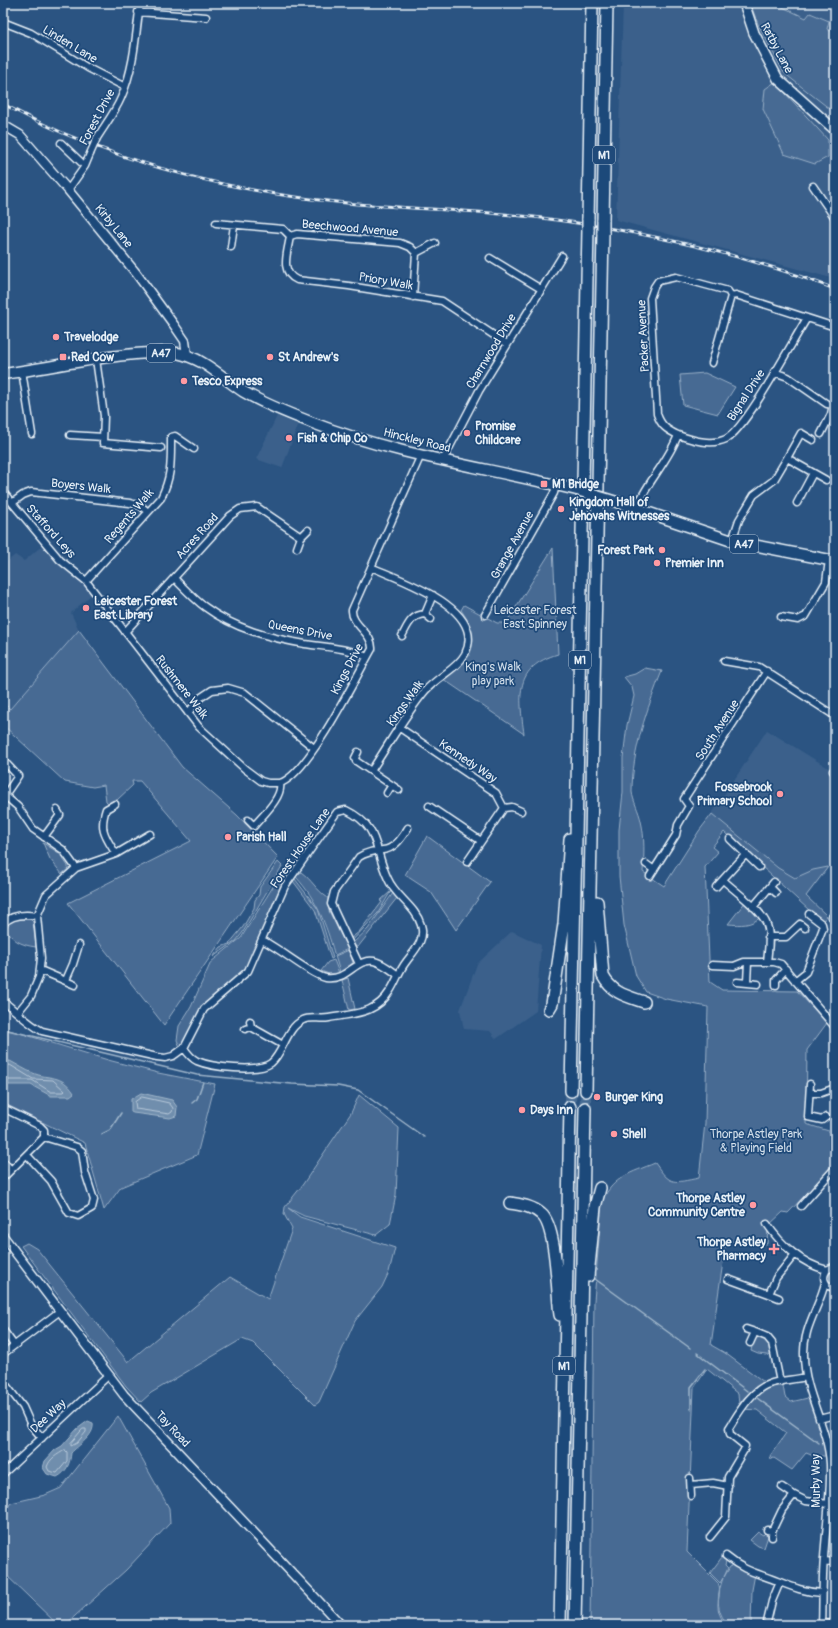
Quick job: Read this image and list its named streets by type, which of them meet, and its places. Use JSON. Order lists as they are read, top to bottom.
{
  "streets": {
    "highway": ["M1"],
    "main road": ["Ratby Lane", "A47", "Hinckley Road"],
    "street": [
      "Linden Lane",
      "Forest Drive",
      "Kirby Lane",
      "Beechwood Avenue",
      "Priory Walk",
      "Packer Avenue",
      "Charnwood Drive",
      "Bignal Drive",
      "Boyers Walk",
      "Regents Walk",
      "Stafford Leys",
      "Acres Road",
      "Grange Avenue",
      "Queens Drive",
      "Kings Drive",
      "Rushmere Walk",
      "Kings Walk",
      "South Avenue",
      "Kennedy Way",
      "Forest House Lane",
      "Dee Way",
      "Tay Road",
      "Murby Way"
    ]
  },
  "crossings": [
    ["Linden Lane", "Forest Drive"],
    ["Forest Drive", "Kirby Lane"],
    ["Kirby Lane", "Hinckley Road"],
    ["Beechwood Avenue", "Priory Walk"],
    ["Priory Walk", "Charnwood Drive"],
    ["Packer Avenue", "Bignal Drive"],
    ["Charnwood Drive", "Hinckley Road"],
    ["Hinckley Road", "Grange Avenue"],
    ["Hinckley Road", "Kings Drive"],
    ["Boyers Walk", "Regents Walk"],
    ["Boyers Walk", "Stafford Leys"],
    ["Regents Walk", "Stafford Leys"],
    ["Regents Walk", "Rushmere Walk"],
    ["Stafford Leys", "Rushmere Walk"],
    ["Acres Road", "Queens Drive"],
    ["Acres Road", "Rushmere Walk"],
    ["Queens Drive", "Kings Drive"],
    ["Kings Drive", "Rushmere Walk"],
    ["Kings Drive", "Kings Walk"],
    ["Kings Walk", "Kennedy Way"],
    ["Dee Way", "Tay Road"]
  ],
  "parks": ["Leicester Forest East Spinney", "King's Walk play park", "Thorpe Astley Park & Playing Field"],
  "places": {
    "other": [
      "Travelodge",
      "St Andrew's",
      "Tesco Express",
      "Promise Childcare",
      "Fish & Chip Co",
      "Kingdom Hall of Jehovahs Witnesses",
      "Forest Park",
      "Premier Inn",
      "Leicester Forest East Library",
      "Fossebrook Primary School",
      "Parish Hall",
      "Burger King",
      "Days Inn",
      "Shell",
      "Thorpe Astley Community Centre"
    ],
    "transit": ["Red Cow", "M1 Bridge"],
    "health": ["Thorpe Astley Pharmacy"]
  }
}
